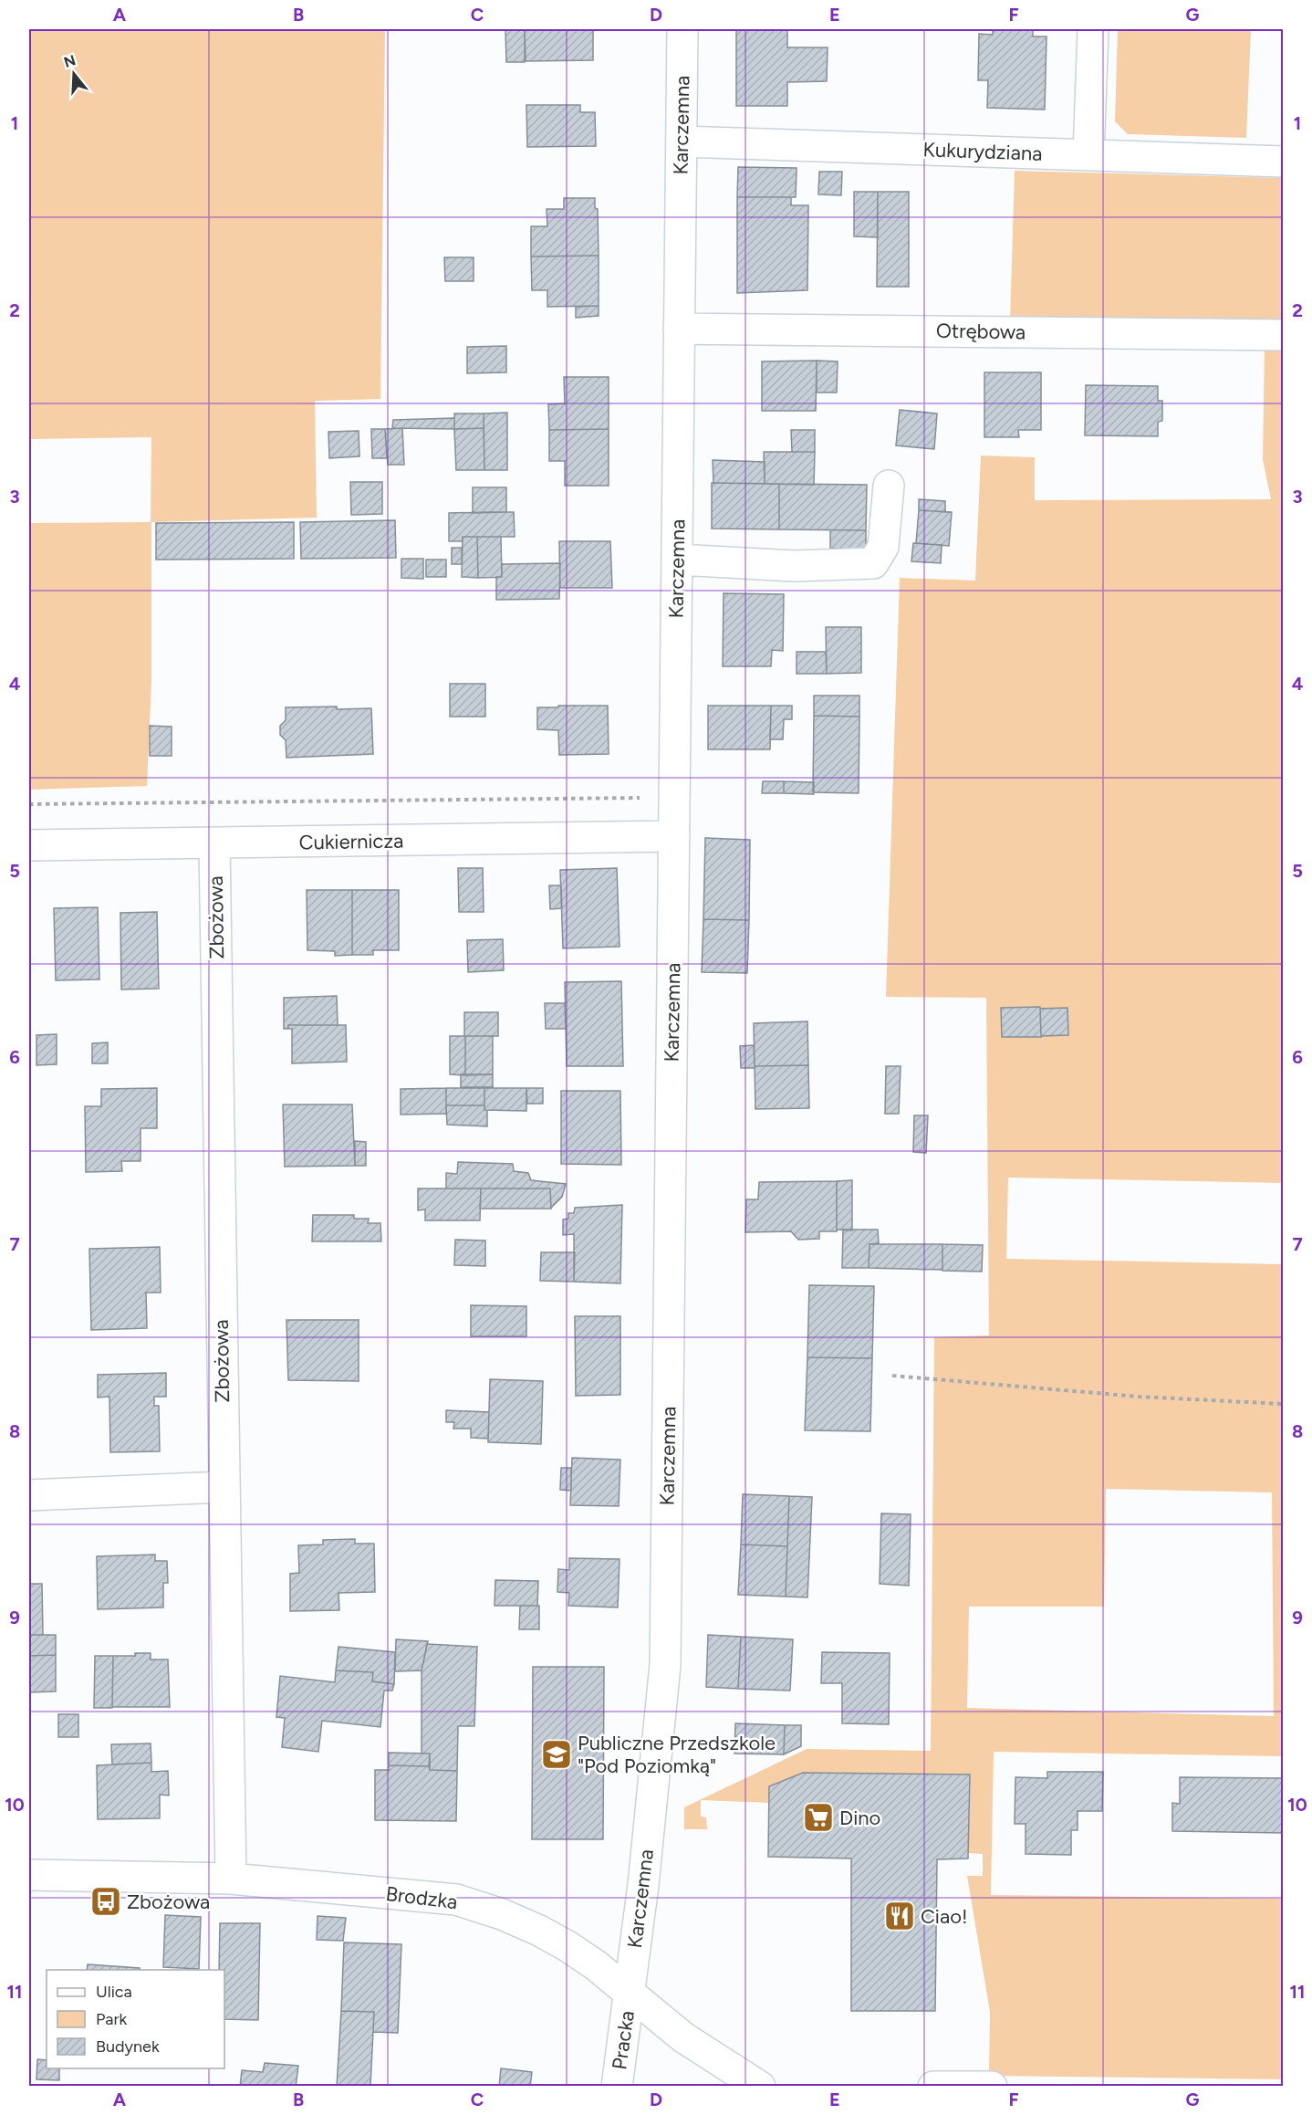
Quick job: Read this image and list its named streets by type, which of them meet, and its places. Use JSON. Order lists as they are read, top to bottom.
{
  "streets": {
    "street": [
      "Karczemna",
      "Kukurydziana",
      "Otrębowa",
      "Cukiernicza",
      "Zbożowa",
      "Brodzka",
      "Pracka"
    ]
  },
  "crossings": [
    ["Karczemna", "Kukurydziana"],
    ["Karczemna", "Otrębowa"],
    ["Karczemna", "Cukiernicza"],
    ["Karczemna", "Brodzka"],
    ["Karczemna", "Pracka"],
    ["Cukiernicza", "Zbożowa"],
    ["Zbożowa", "Brodzka"],
    ["Brodzka", "Pracka"]
  ],
  "places": {
    "school or university": ["Publiczne Przedszkole \"Pod Poziomką\""],
    "supermarket": ["Dino"],
    "bus stop": ["Zbożowa"],
    "restaurant": ["Ciao!"]
  },
  "legend": ["Ulica", "Park", "Budynek"],
  "north": "top",
  "grid": {
    "columns": [
      "A",
      "B",
      "C",
      "D",
      "E",
      "F",
      "G"
    ],
    "rows": [
      "1",
      "2",
      "3",
      "4",
      "5",
      "6",
      "7",
      "8",
      "9",
      "10",
      "11"
    ]
  }
}
